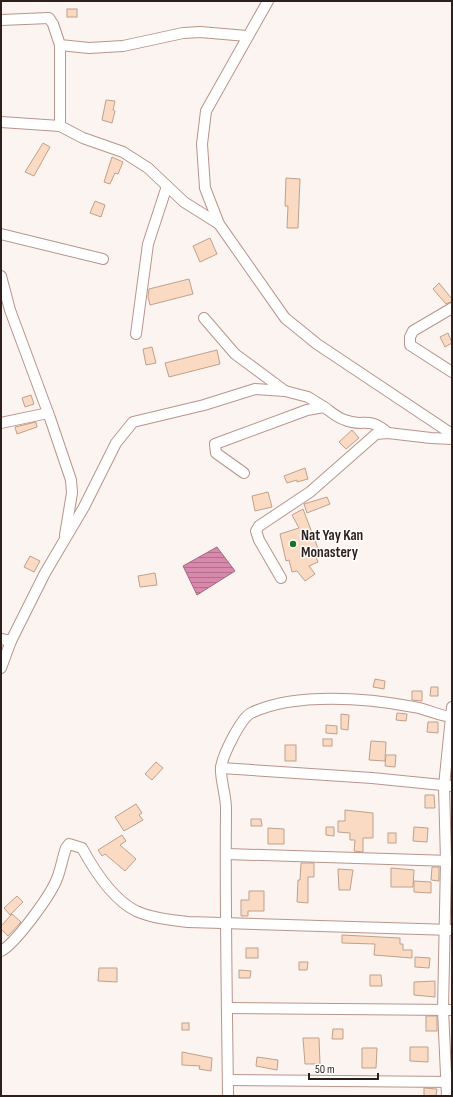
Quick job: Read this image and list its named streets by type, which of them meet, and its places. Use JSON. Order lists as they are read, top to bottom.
{
  "places": ["Nat Yay Kan Monastery"],
  "scale_bar": "50 m"
}
